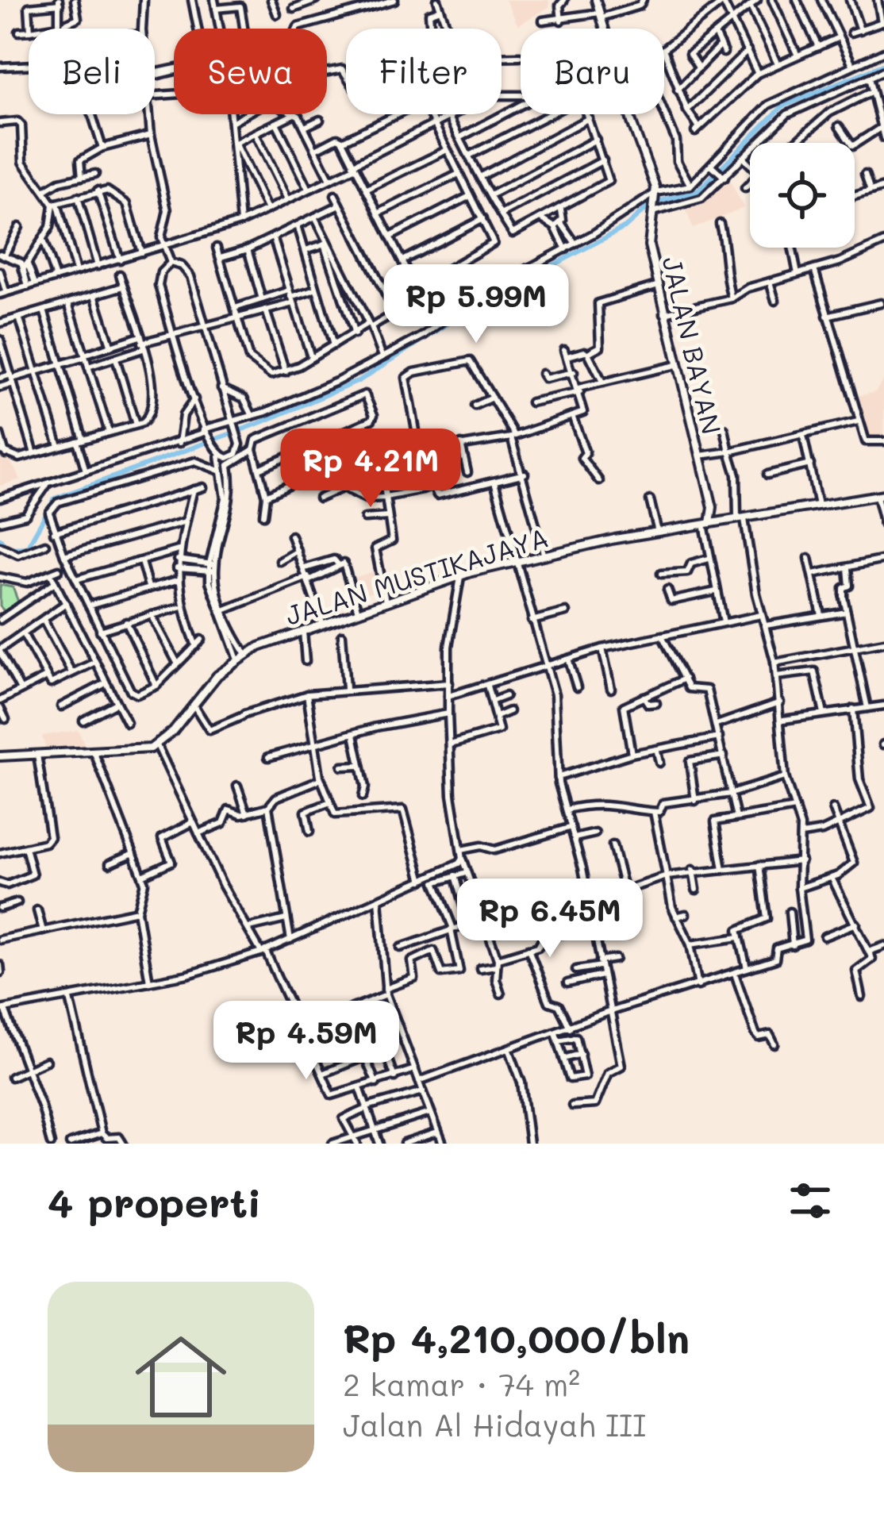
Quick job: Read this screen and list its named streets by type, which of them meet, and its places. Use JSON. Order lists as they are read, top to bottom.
{
  "streets": {
    "main road": ["JALAN BAYAN", "JALAN MUSTIKAJAYA"]
  },
  "crossings": [
    ["JALAN BAYAN", "JALAN MUSTIKAJAYA"]
  ],
  "page": {
    "chip": [
      "Beli",
      "Sewa",
      "Filter",
      "Baru"
    ],
    "price": [
      "Rp 5.99M",
      "Rp 4.21M",
      "Rp 6.45M",
      "Rp 4.59M"
    ],
    "heading": "4 properti",
    "list": [
      {
        "name": "Rp 4,210,000/bln",
        "note": "2 kamar · 74 m² · Jalan Al Hidayah III"
      }
    ]
  }
}
